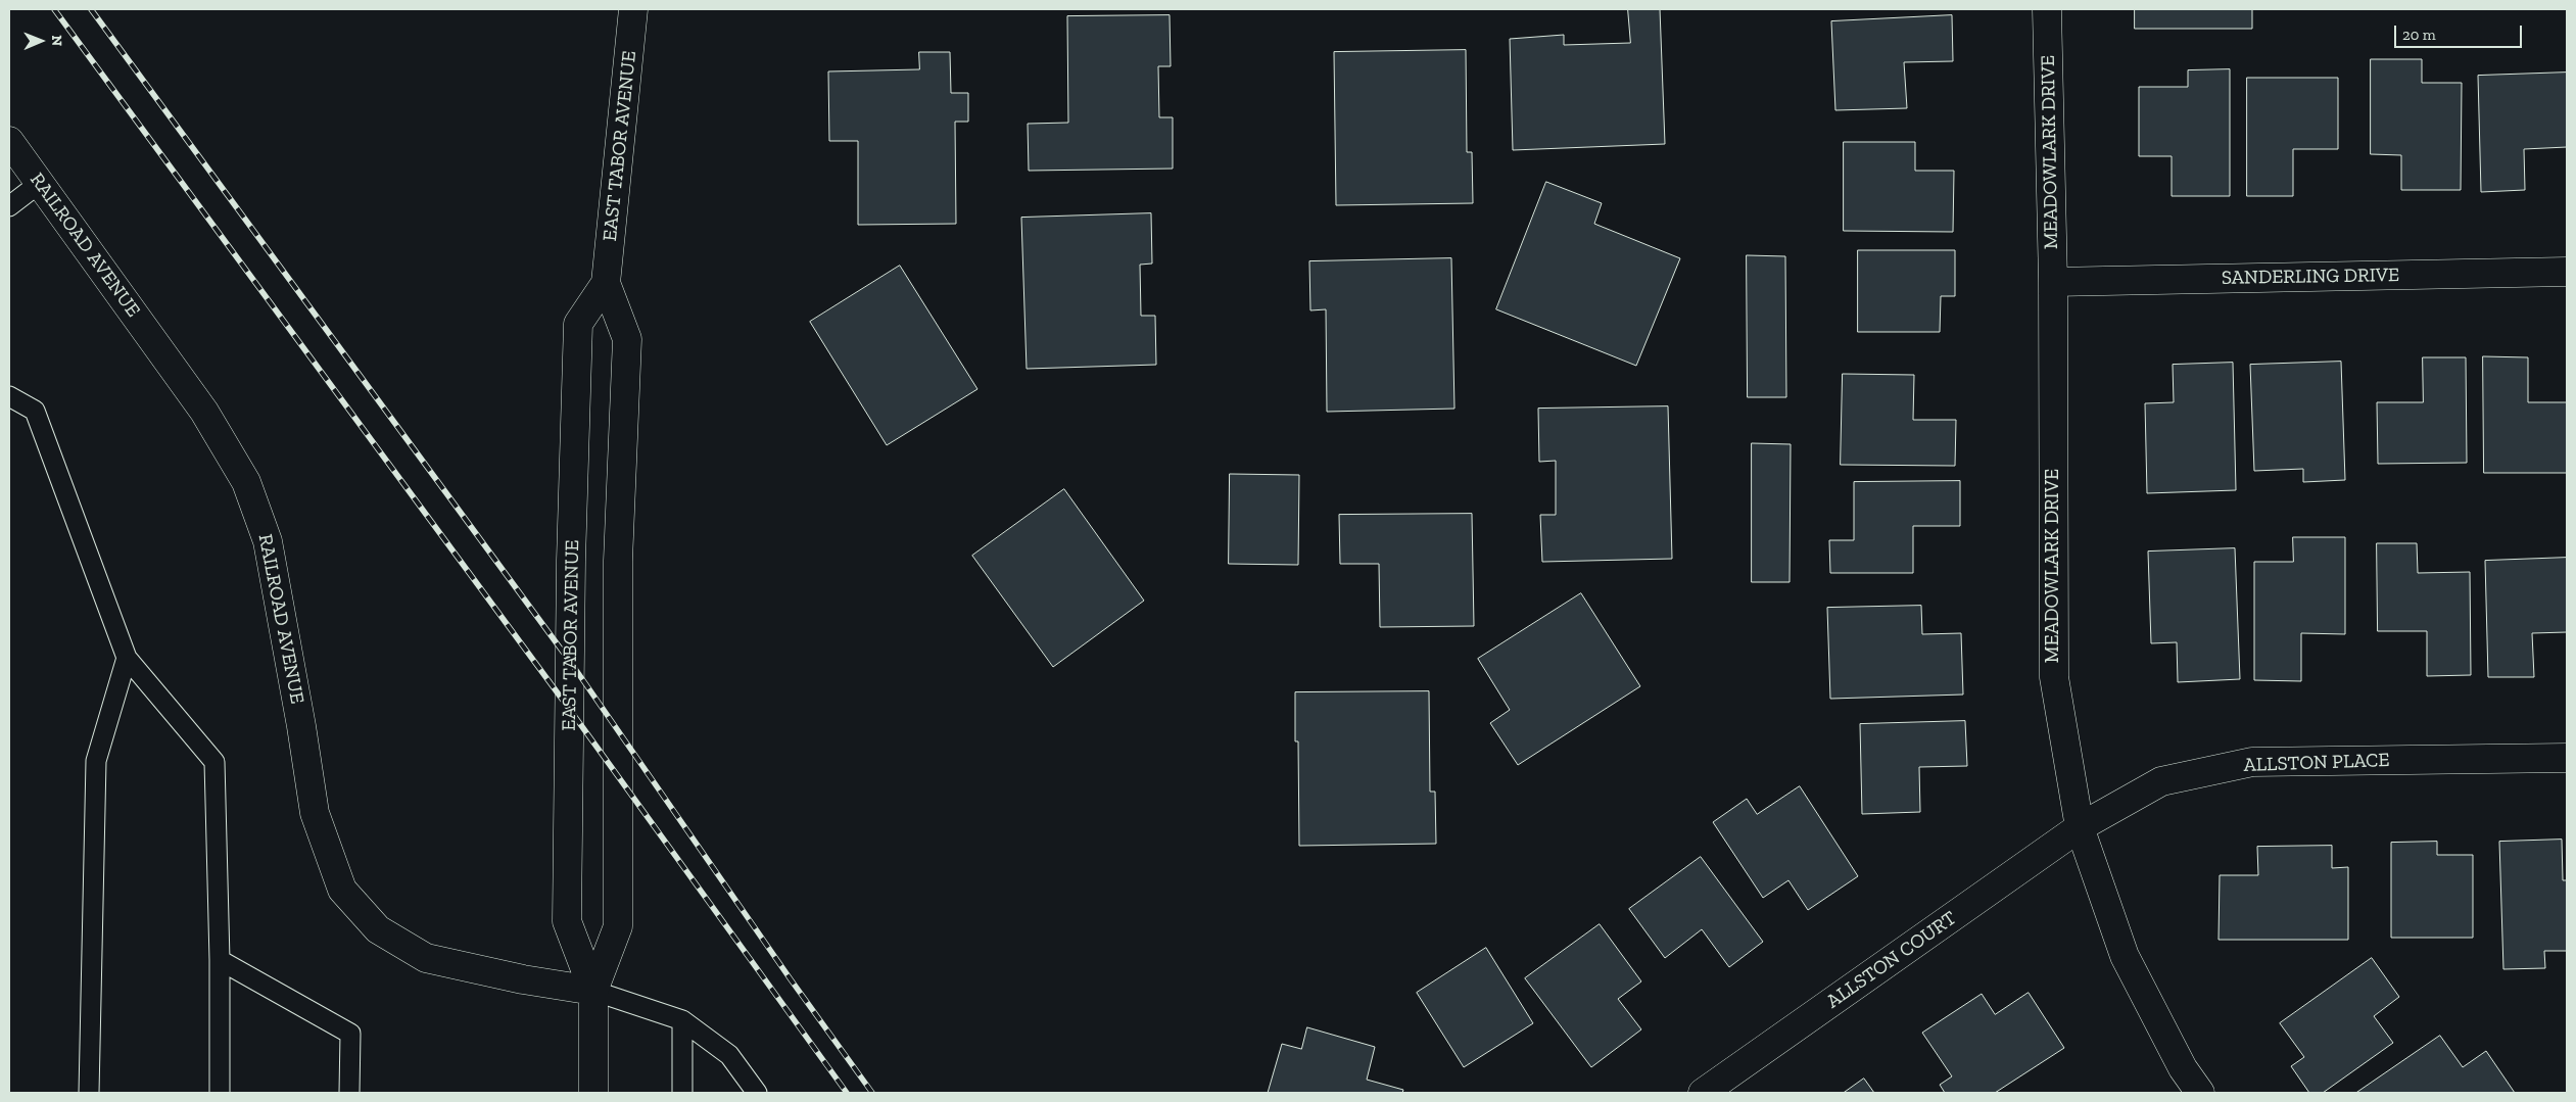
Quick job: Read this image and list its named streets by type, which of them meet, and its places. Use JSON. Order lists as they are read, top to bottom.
{
  "streets": {
    "main road": [
      "EAST TABOR AVENUE",
      "MEADOWLARK DRIVE",
      "RAILROAD AVENUE",
      "SANDERLING DRIVE",
      "ALLSTON PLACE",
      "ALLSTON COURT"
    ]
  },
  "crossings": [
    ["EAST TABOR AVENUE", "RAILROAD AVENUE"],
    ["MEADOWLARK DRIVE", "SANDERLING DRIVE"],
    ["MEADOWLARK DRIVE", "ALLSTON PLACE"],
    ["MEADOWLARK DRIVE", "ALLSTON COURT"],
    ["ALLSTON PLACE", "ALLSTON COURT"]
  ],
  "scale_bar": "20 m",
  "north": "right"
}
